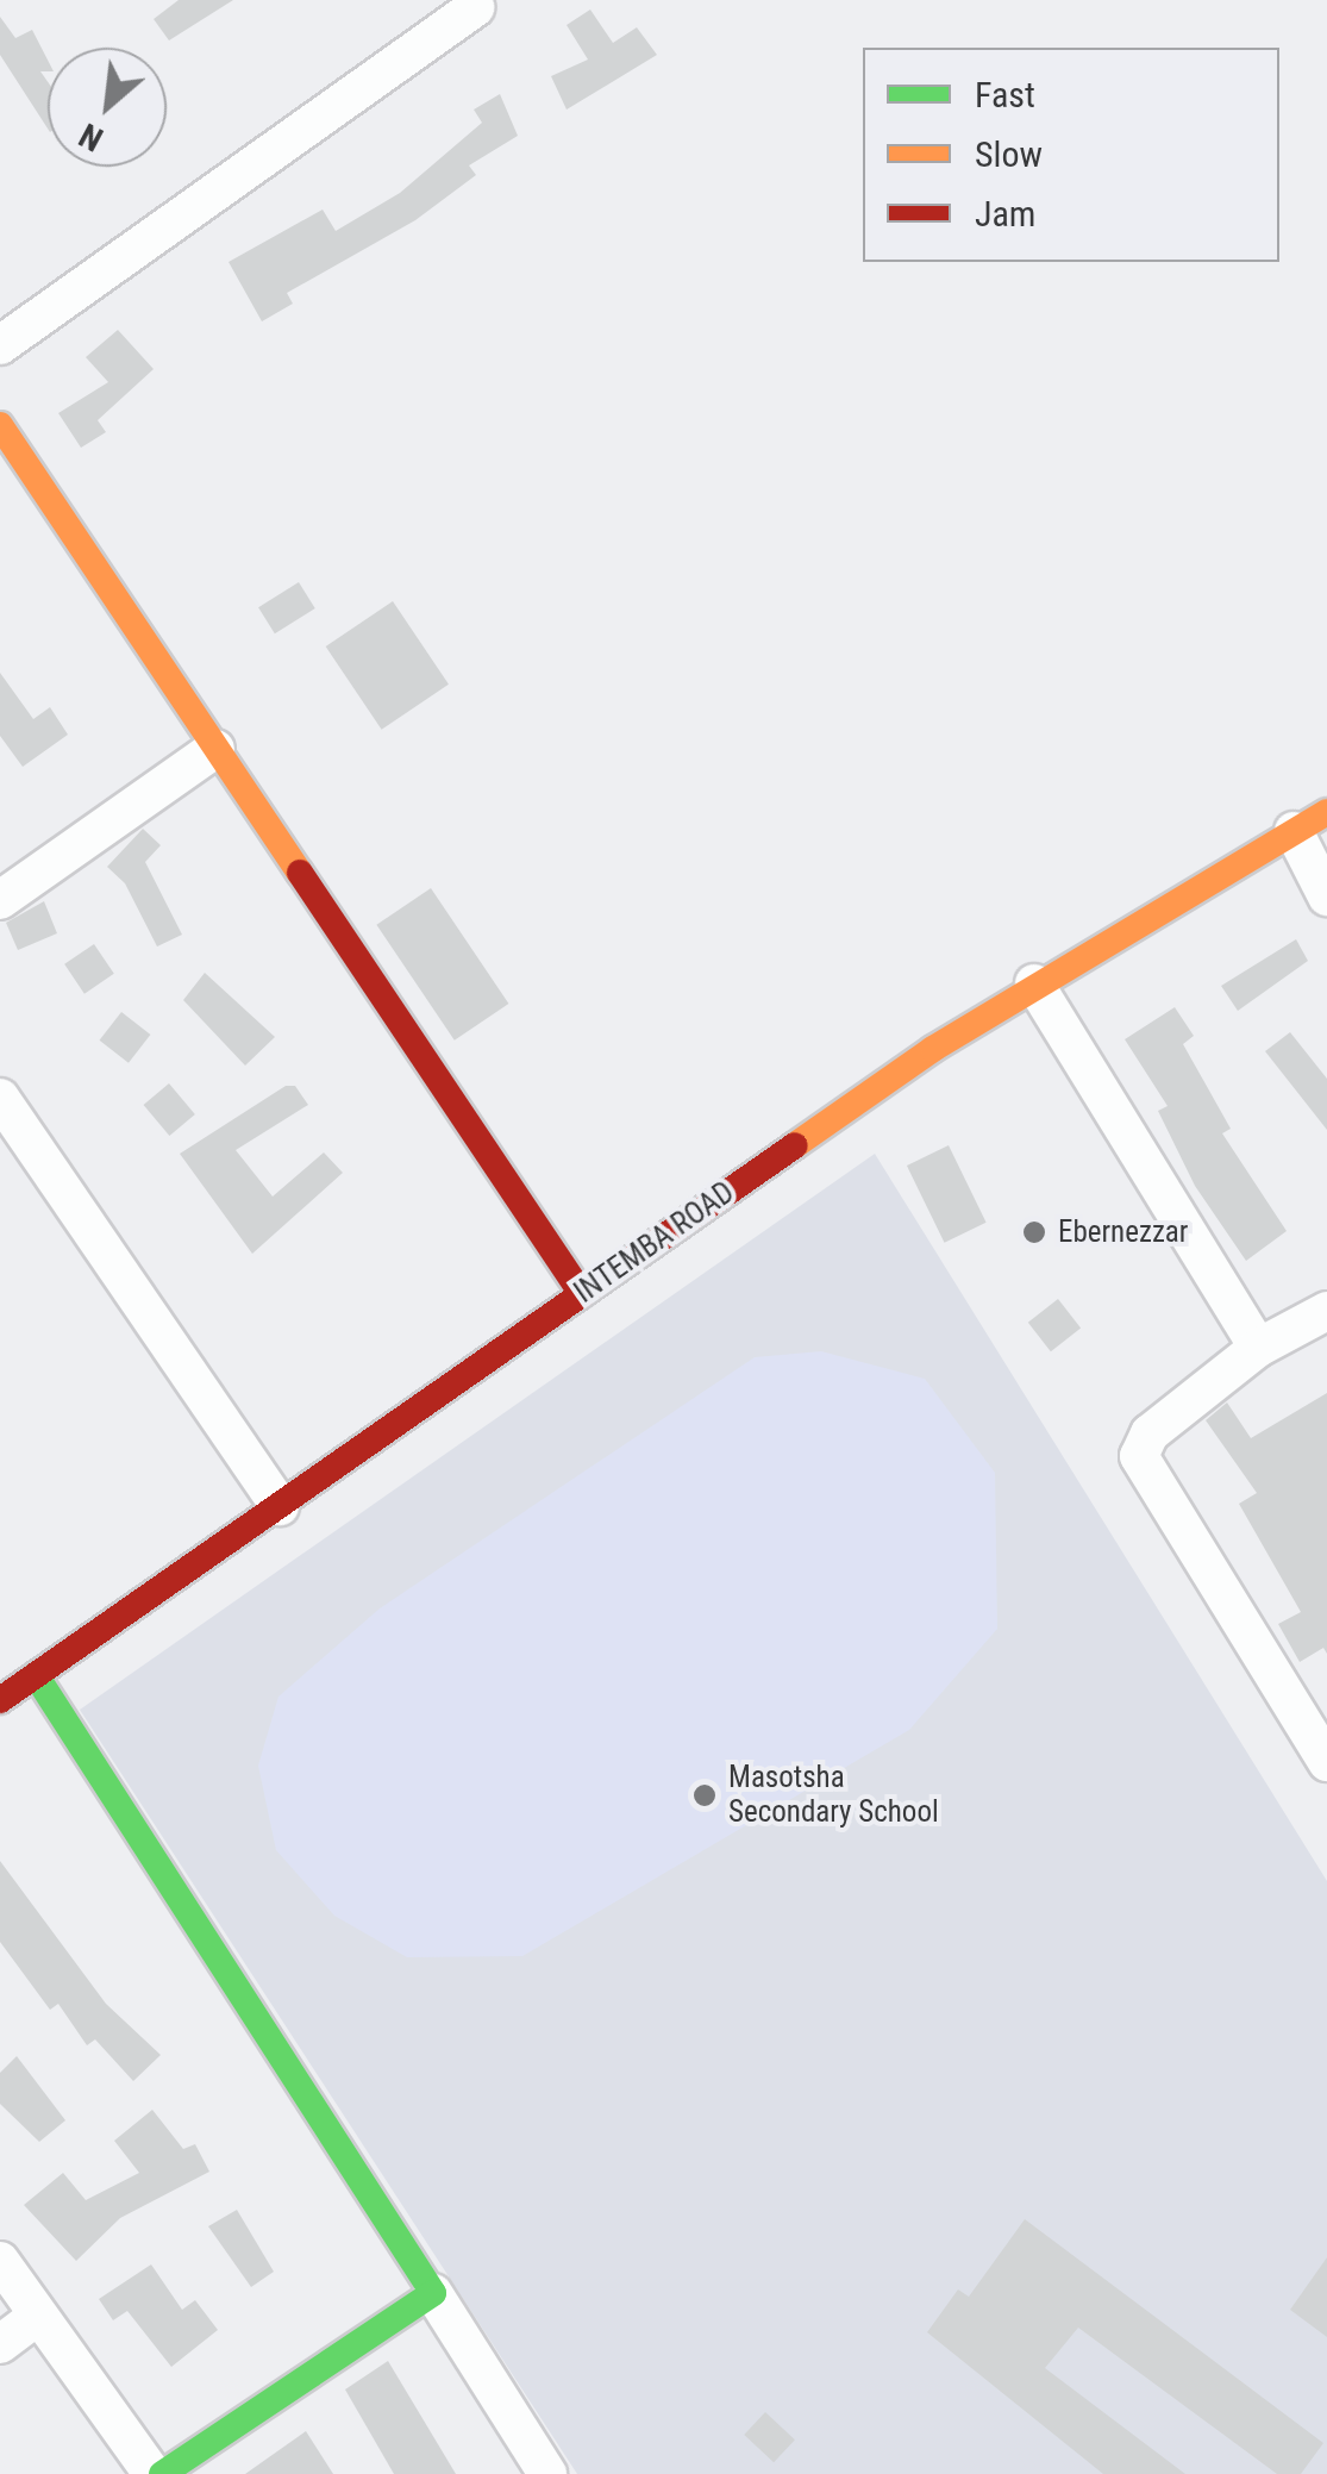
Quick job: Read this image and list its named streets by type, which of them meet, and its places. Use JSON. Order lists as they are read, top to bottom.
{
  "streets": {
    "street": ["INTEMBA ROAD"]
  },
  "places": ["Ebernezzar", "Masotsha Secondary School"],
  "legend": ["Fast", "Slow", "Jam"],
  "north": "bottom left"
}
